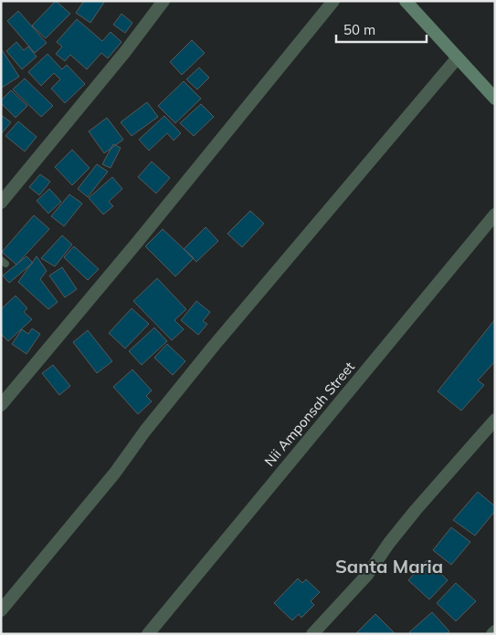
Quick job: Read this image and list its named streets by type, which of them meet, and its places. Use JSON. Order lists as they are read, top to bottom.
{
  "streets": {
    "street": ["Nii Amponsah Street"]
  },
  "districts": ["Santa Maria"],
  "scale_bar": "50 m"
}
